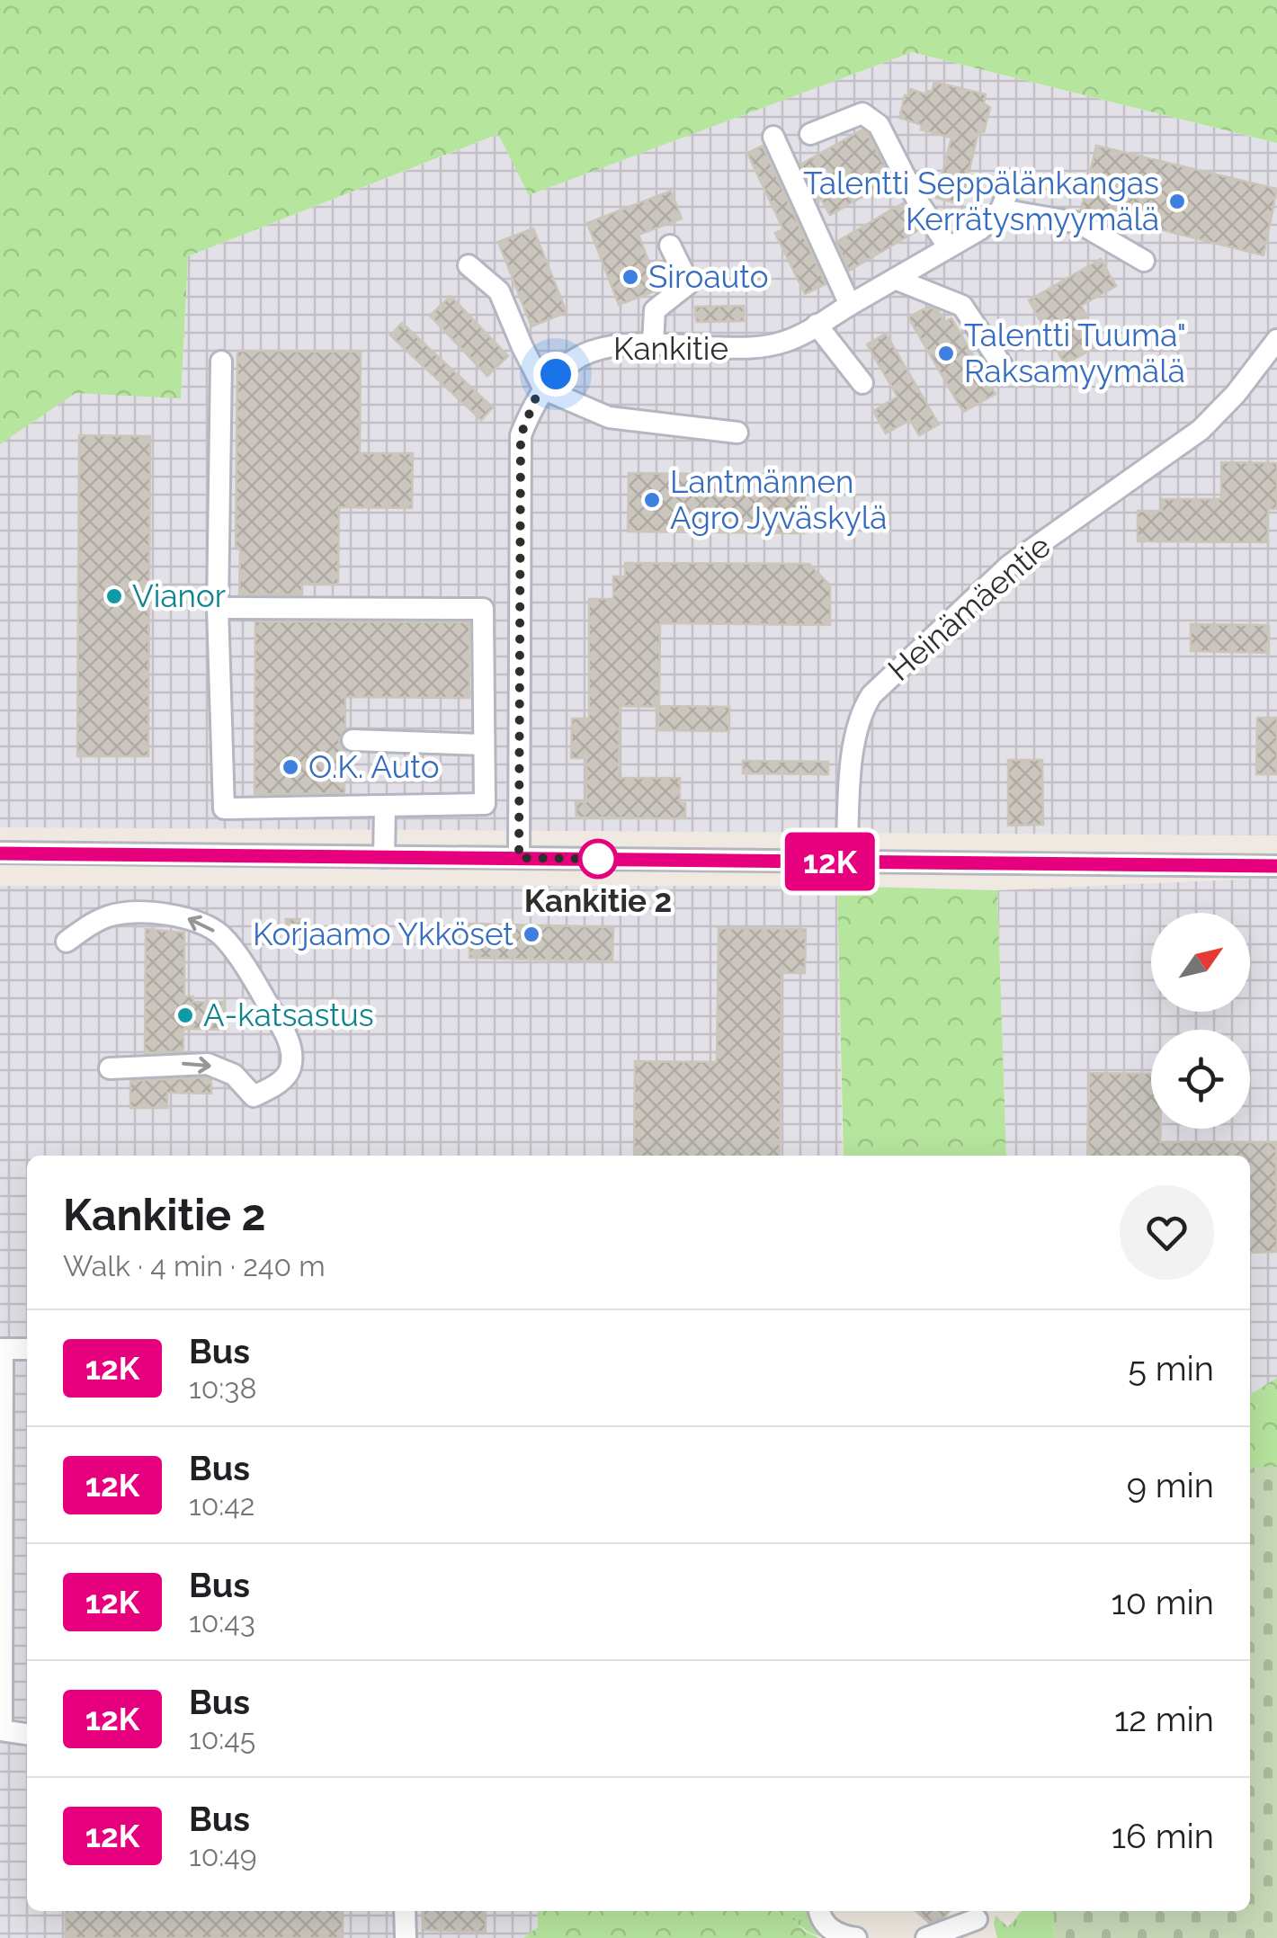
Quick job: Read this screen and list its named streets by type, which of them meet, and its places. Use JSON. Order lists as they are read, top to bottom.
{
  "streets": {
    "street": ["Kankitie", "Heinämäentie"]
  },
  "places": [
    "Talentti Seppälänkangas Kerrätysmyymälä",
    "Siroauto",
    "Talentti Tuuma\" Raksamyymälä",
    "Lantmännen Agro Jyväskylä",
    "Vianor",
    "O.K. Auto",
    "Kankitie 2",
    "Korjaamo Ykköset",
    "A-katsastus"
  ],
  "lines": ["bus line 12K"],
  "north": "top right",
  "page": {
    "on_map": "12K",
    "heading": ["Kankitie 2", "Walk · 4 min · 240 m"],
    "list": [
      {
        "mark": "12K",
        "name": "Bus",
        "note": "10:38",
        "value": "5 min"
      },
      {
        "mark": "12K",
        "name": "Bus",
        "note": "10:42",
        "value": "9 min"
      },
      {
        "mark": "12K",
        "name": "Bus",
        "note": "10:43",
        "value": "10 min"
      },
      {
        "mark": "12K",
        "name": "Bus",
        "note": "10:45",
        "value": "12 min"
      },
      {
        "mark": "12K",
        "name": "Bus",
        "note": "10:49",
        "value": "16 min"
      }
    ]
  }
}
